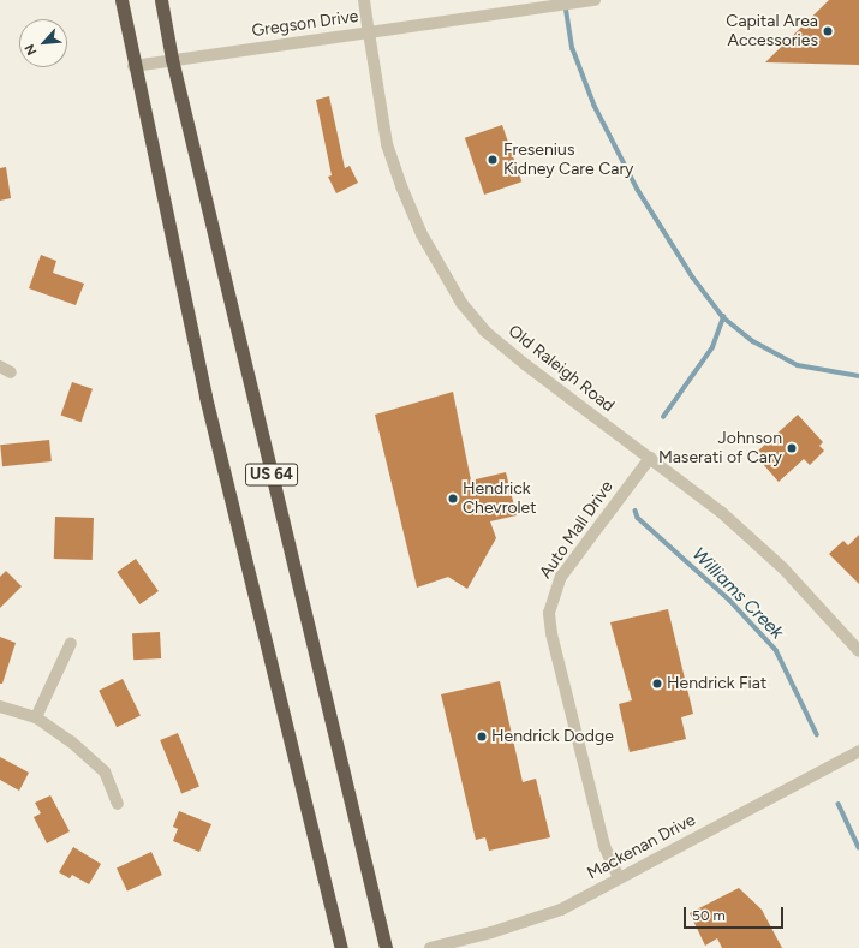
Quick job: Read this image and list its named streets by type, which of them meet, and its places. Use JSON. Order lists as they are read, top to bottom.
{
  "streets": {
    "highway": ["US 64"],
    "street": [
      "Gregson Drive",
      "Old Raleigh Road",
      "Auto Mall Drive",
      "Mackenan Drive"
    ]
  },
  "crossings": [
    ["Gregson Drive", "Old Raleigh Road"],
    ["Gregson Drive", "US 64"],
    ["Old Raleigh Road", "Auto Mall Drive"],
    ["Auto Mall Drive", "Mackenan Drive"]
  ],
  "water": ["Williams Creek"],
  "places": [
    "Capital Area Accessories",
    "Fresenius Kidney Care Cary",
    "Johnson Maserati of Cary",
    "Hendrick Chevrolet",
    "Hendrick Fiat",
    "Hendrick Dodge"
  ],
  "scale_bar": "50 m",
  "north": "bottom left"
}
